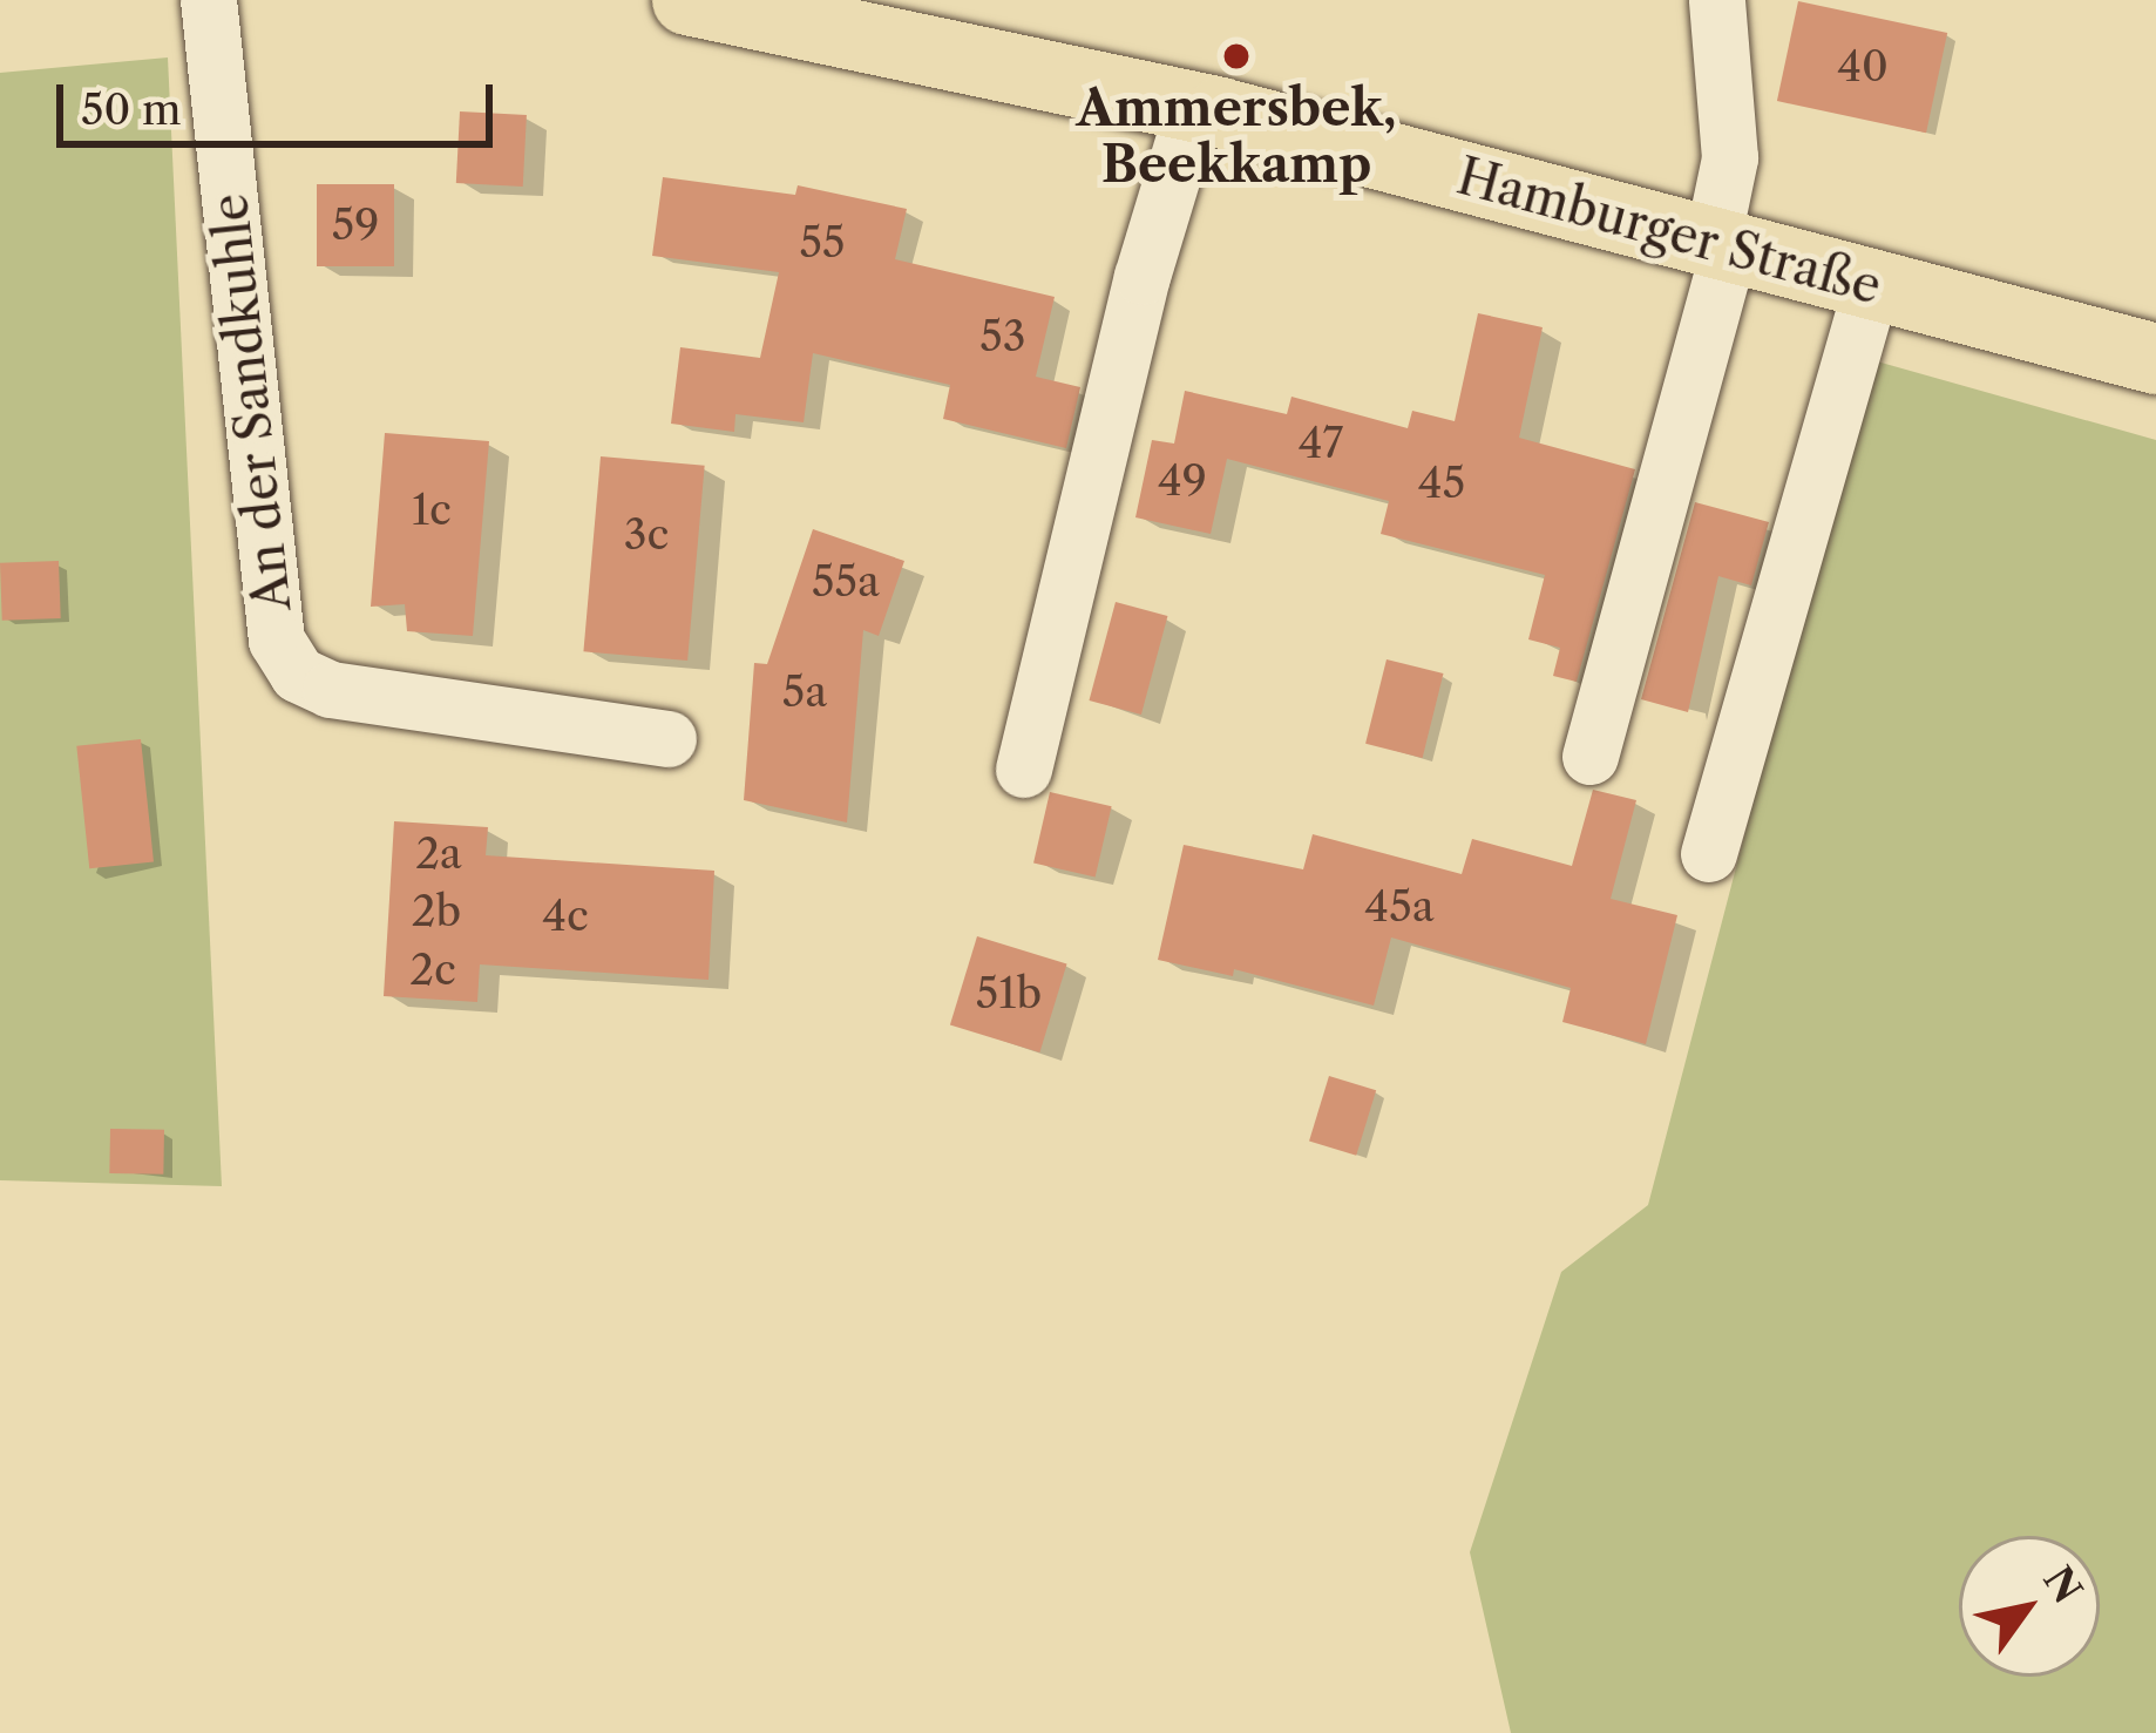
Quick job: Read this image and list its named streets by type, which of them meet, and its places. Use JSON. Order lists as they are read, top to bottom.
{
  "streets": {
    "main road": ["Hamburger Straße"],
    "street": ["An der Sandkuhle"]
  },
  "places": ["Ammersbek, Beekkamp"],
  "house_numbers": [
    "40",
    "59",
    "55",
    "53",
    "47",
    "49",
    "45",
    "1c",
    "3c",
    "55a",
    "5a",
    "2a",
    "45a",
    "2b",
    "4c",
    "2c",
    "51b"
  ],
  "scale_bar": "50 m",
  "north": "top right"
}
